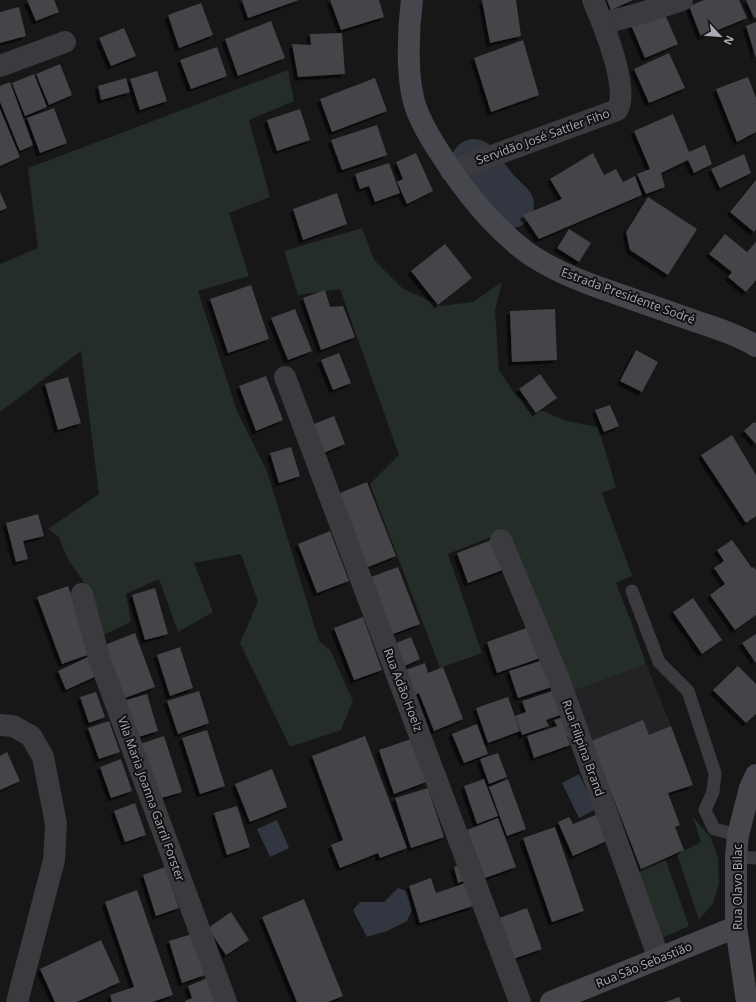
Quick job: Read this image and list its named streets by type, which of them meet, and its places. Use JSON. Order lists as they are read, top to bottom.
{
  "streets": {
    "street": [
      "Servidão José Sattler Fiho",
      "Estrada Presidente Sodré",
      "Rua Adão Hoelz",
      "Rua Filipina Brand",
      "Vila Maria Joanna Garril Forster",
      "Rua Olavo Bilac",
      "Rua São Sebastião"
    ]
  },
  "crossings": [
    ["Servidão José Sattler Fiho", "Estrada Presidente Sodré"],
    ["Rua Filipina Brand", "Rua São Sebastião"],
    ["Rua Olavo Bilac", "Rua São Sebastião"]
  ],
  "north": "bottom right"
}
